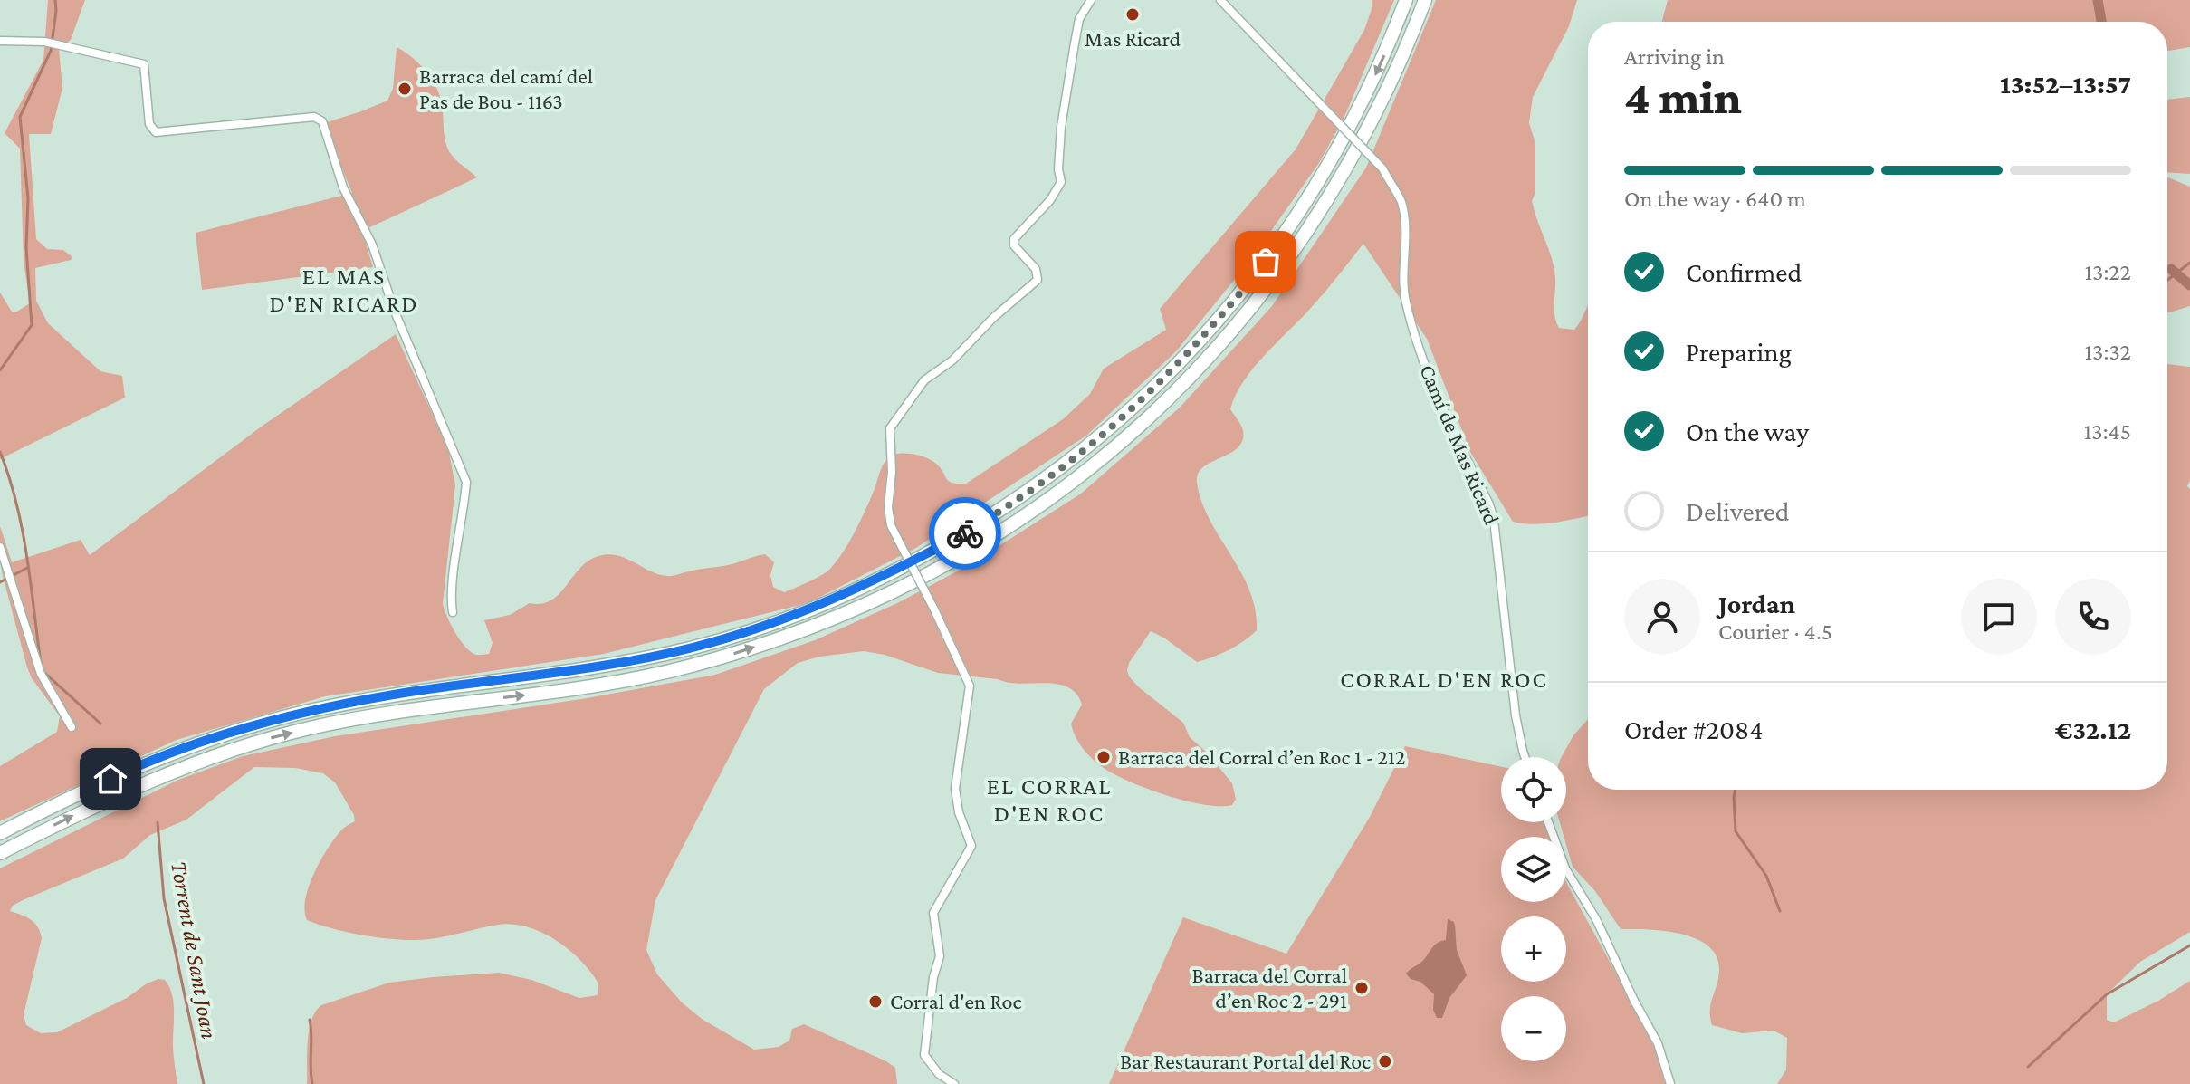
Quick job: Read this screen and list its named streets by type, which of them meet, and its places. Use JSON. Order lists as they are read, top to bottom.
{
  "streets": {
    "street": ["Camí de Mas Ricard"]
  },
  "districts": ["EL MAS D'EN RICARD", "CORRAL D'EN ROC", "EL CORRAL D'EN ROC"],
  "water": ["Torrent de Sant Joan"],
  "places": [
    "Mas Ricard",
    "Barraca del camí del Pas de Bou - 1163",
    "Barraca del Corral d’en Roc 1 - 212",
    "Barraca del Corral d’en Roc 2 - 291",
    "Corral d'en Roc",
    "Bar Restaurant Portal del Roc"
  ],
  "page": {
    "heading": ["4 min", "Arriving in", "13:52–13:57"],
    "panel": [
      "Jordan",
      "Courier · 4.5",
      "Order #2084",
      "€32.12"
    ],
    "bar": "On the way · 640 m",
    "list": [
      ["Confirmed", "13:22"],
      ["Preparing", "13:32"],
      ["On the way", "13:45"],
      "Delivered"
    ],
    "map_buttons": ["+", "−"]
  }
}
